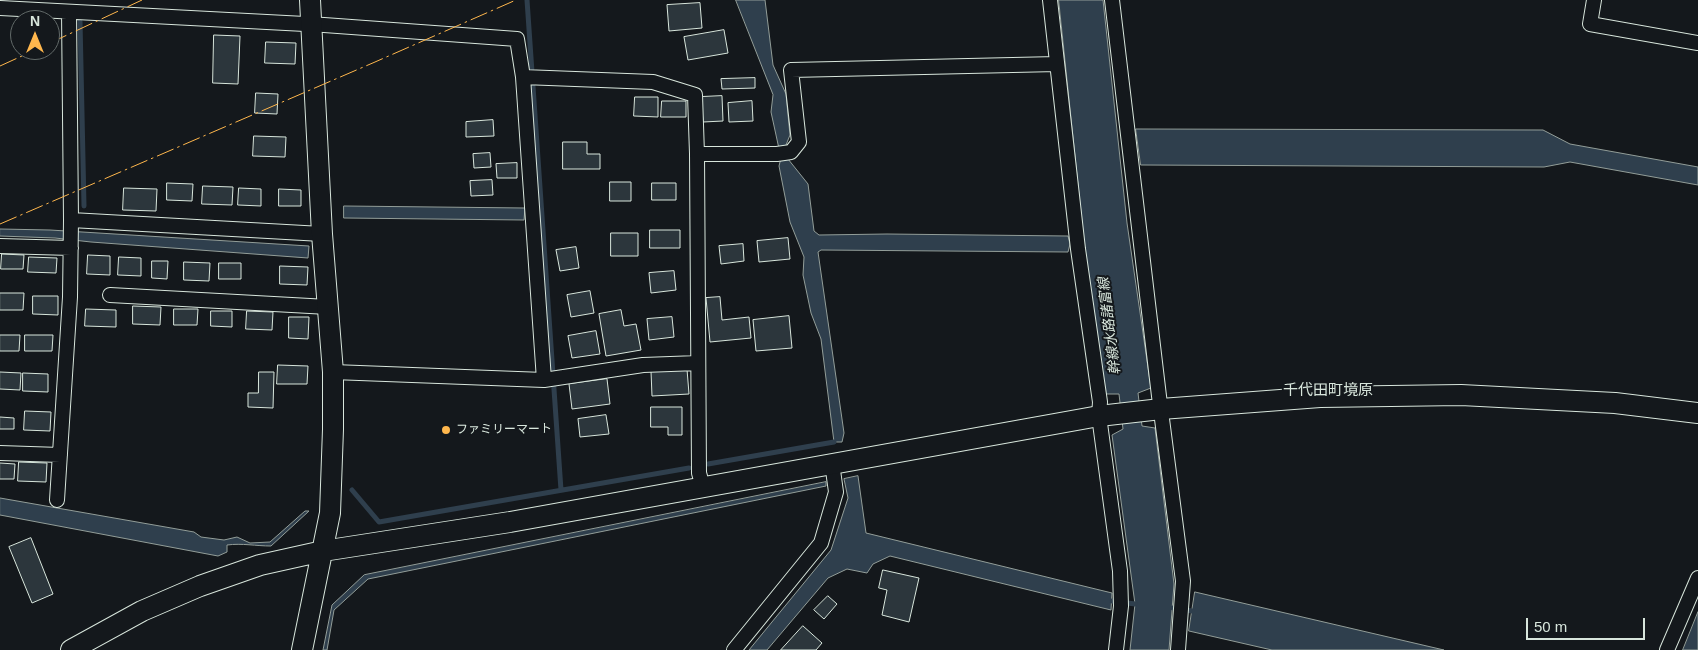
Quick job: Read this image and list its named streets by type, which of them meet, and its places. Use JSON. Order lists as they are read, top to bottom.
{
  "districts": ["千代田町境原"],
  "water": ["幹線水路諸富線"],
  "places": ["ファミリーマート"],
  "scale_bar": "50 m",
  "north": "top"
}
